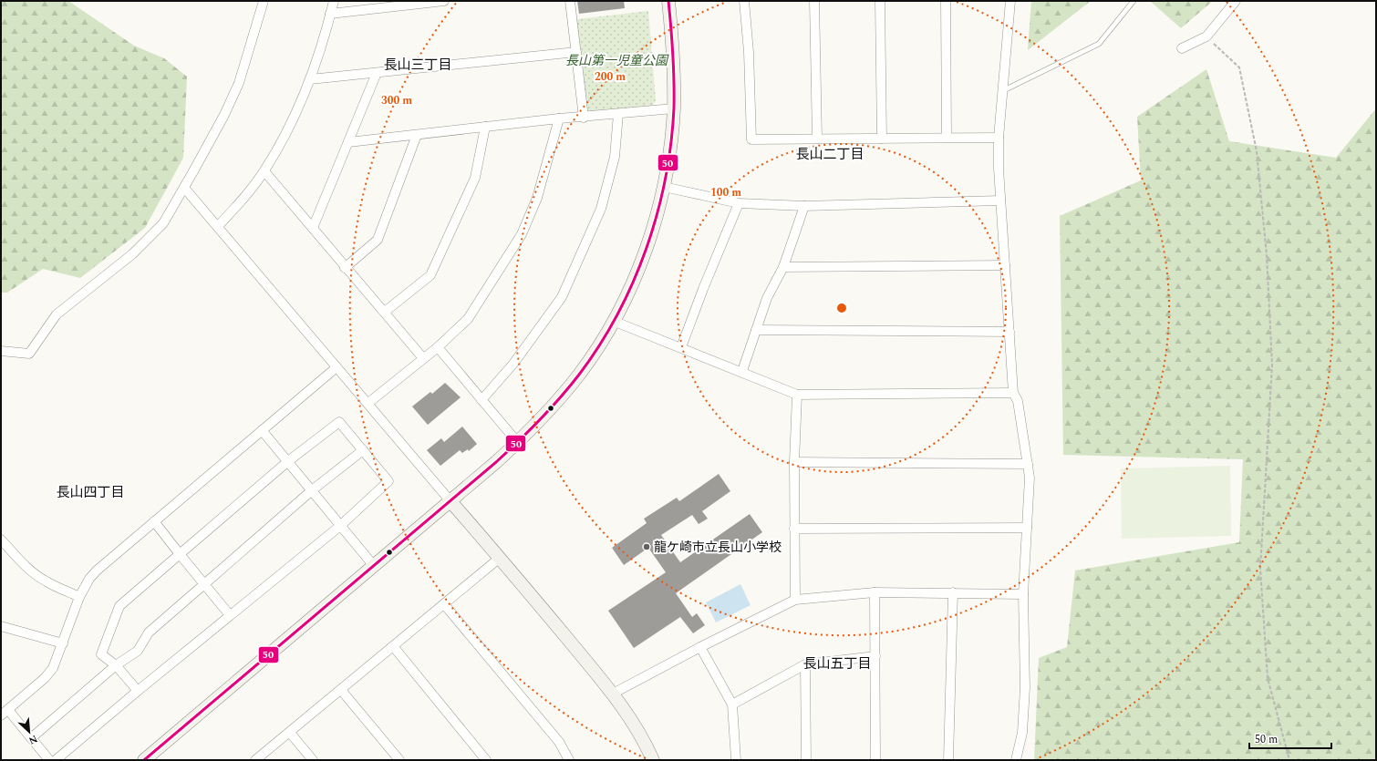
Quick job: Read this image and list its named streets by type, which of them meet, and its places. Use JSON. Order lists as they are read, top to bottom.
{
  "districts": [
    "長山三丁目",
    "長山二丁目",
    "長山四丁目",
    "長山五丁目"
  ],
  "parks": ["長山第一児童公園"],
  "places": ["龍ケ崎市立長山小学校"],
  "lines": ["transit line 50"],
  "scale_bar": "50 m",
  "north": "bottom right",
  "rings": ["200 m", "300 m", "100 m"]
}
